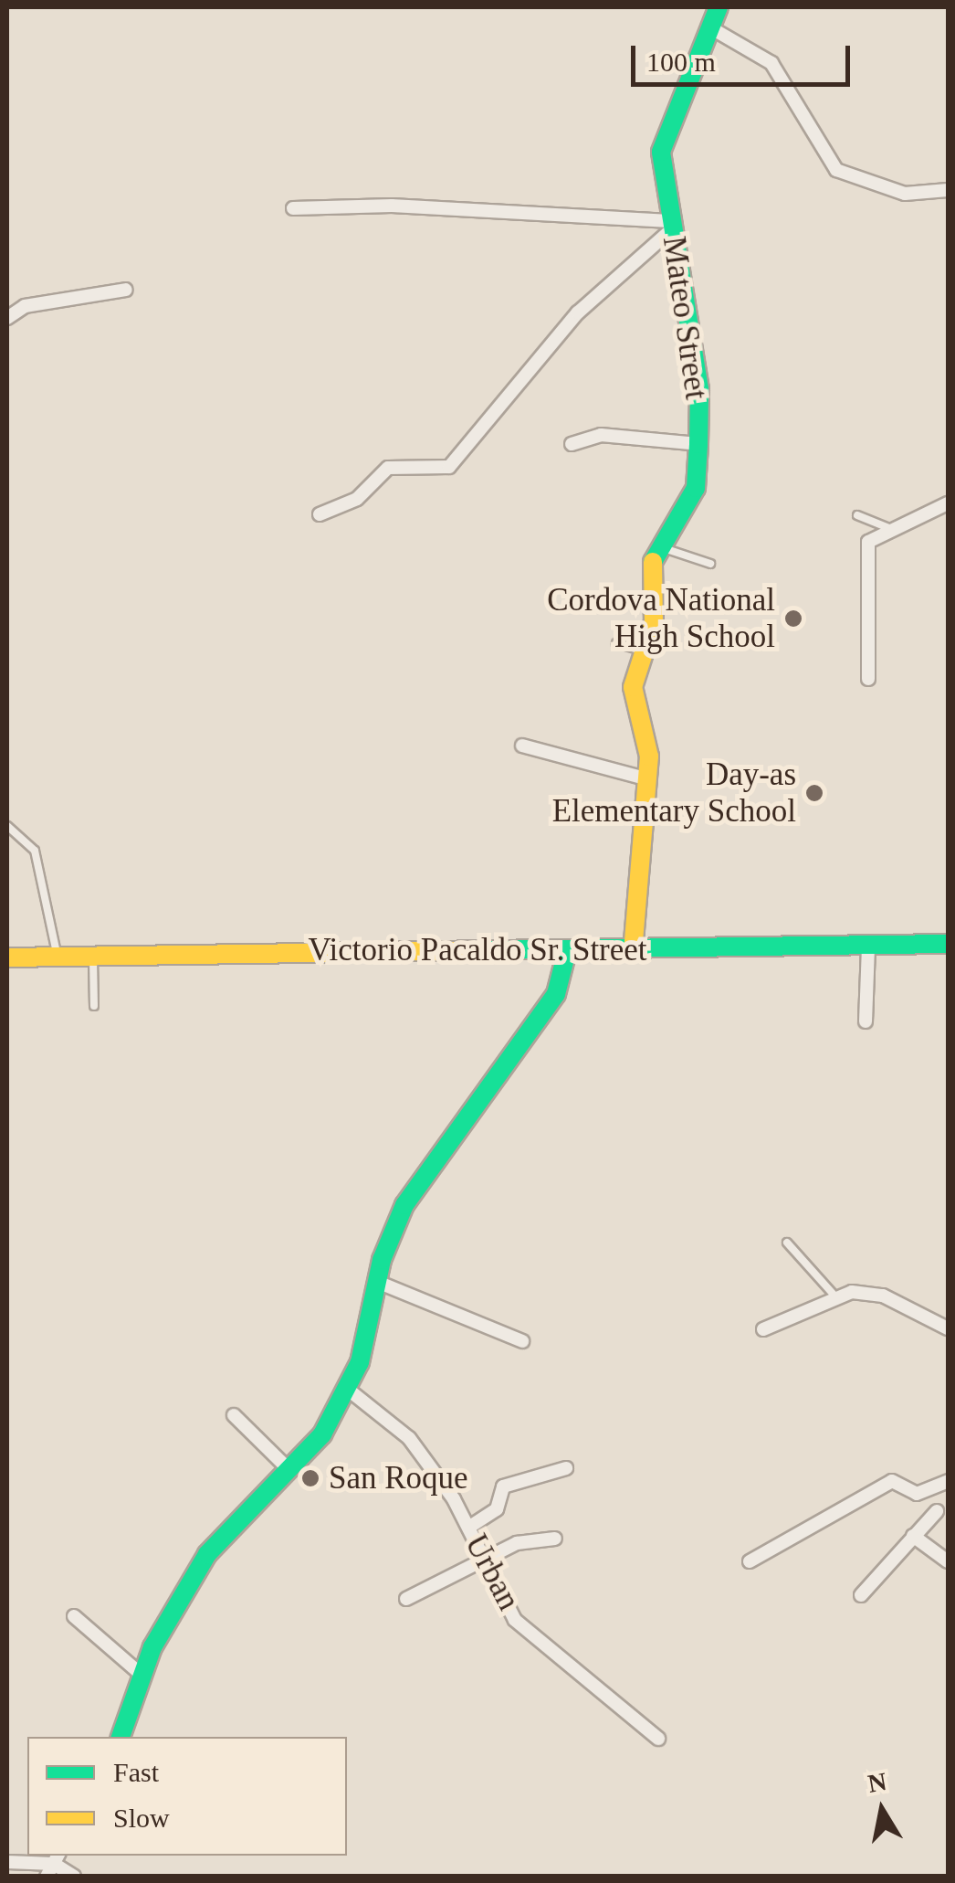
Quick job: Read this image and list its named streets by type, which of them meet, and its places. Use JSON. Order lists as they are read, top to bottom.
{
  "streets": {
    "street": ["Mateo Street", "Victorio Pacaldo Sr. Street", "Urban"]
  },
  "crossings": [
    ["Mateo Street", "Victorio Pacaldo Sr. Street"]
  ],
  "places": ["Cordova National High School", "Day-as Elementary School", "San Roque"],
  "legend": ["Fast", "Slow"],
  "scale_bar": "100 m",
  "north": "top"
}
